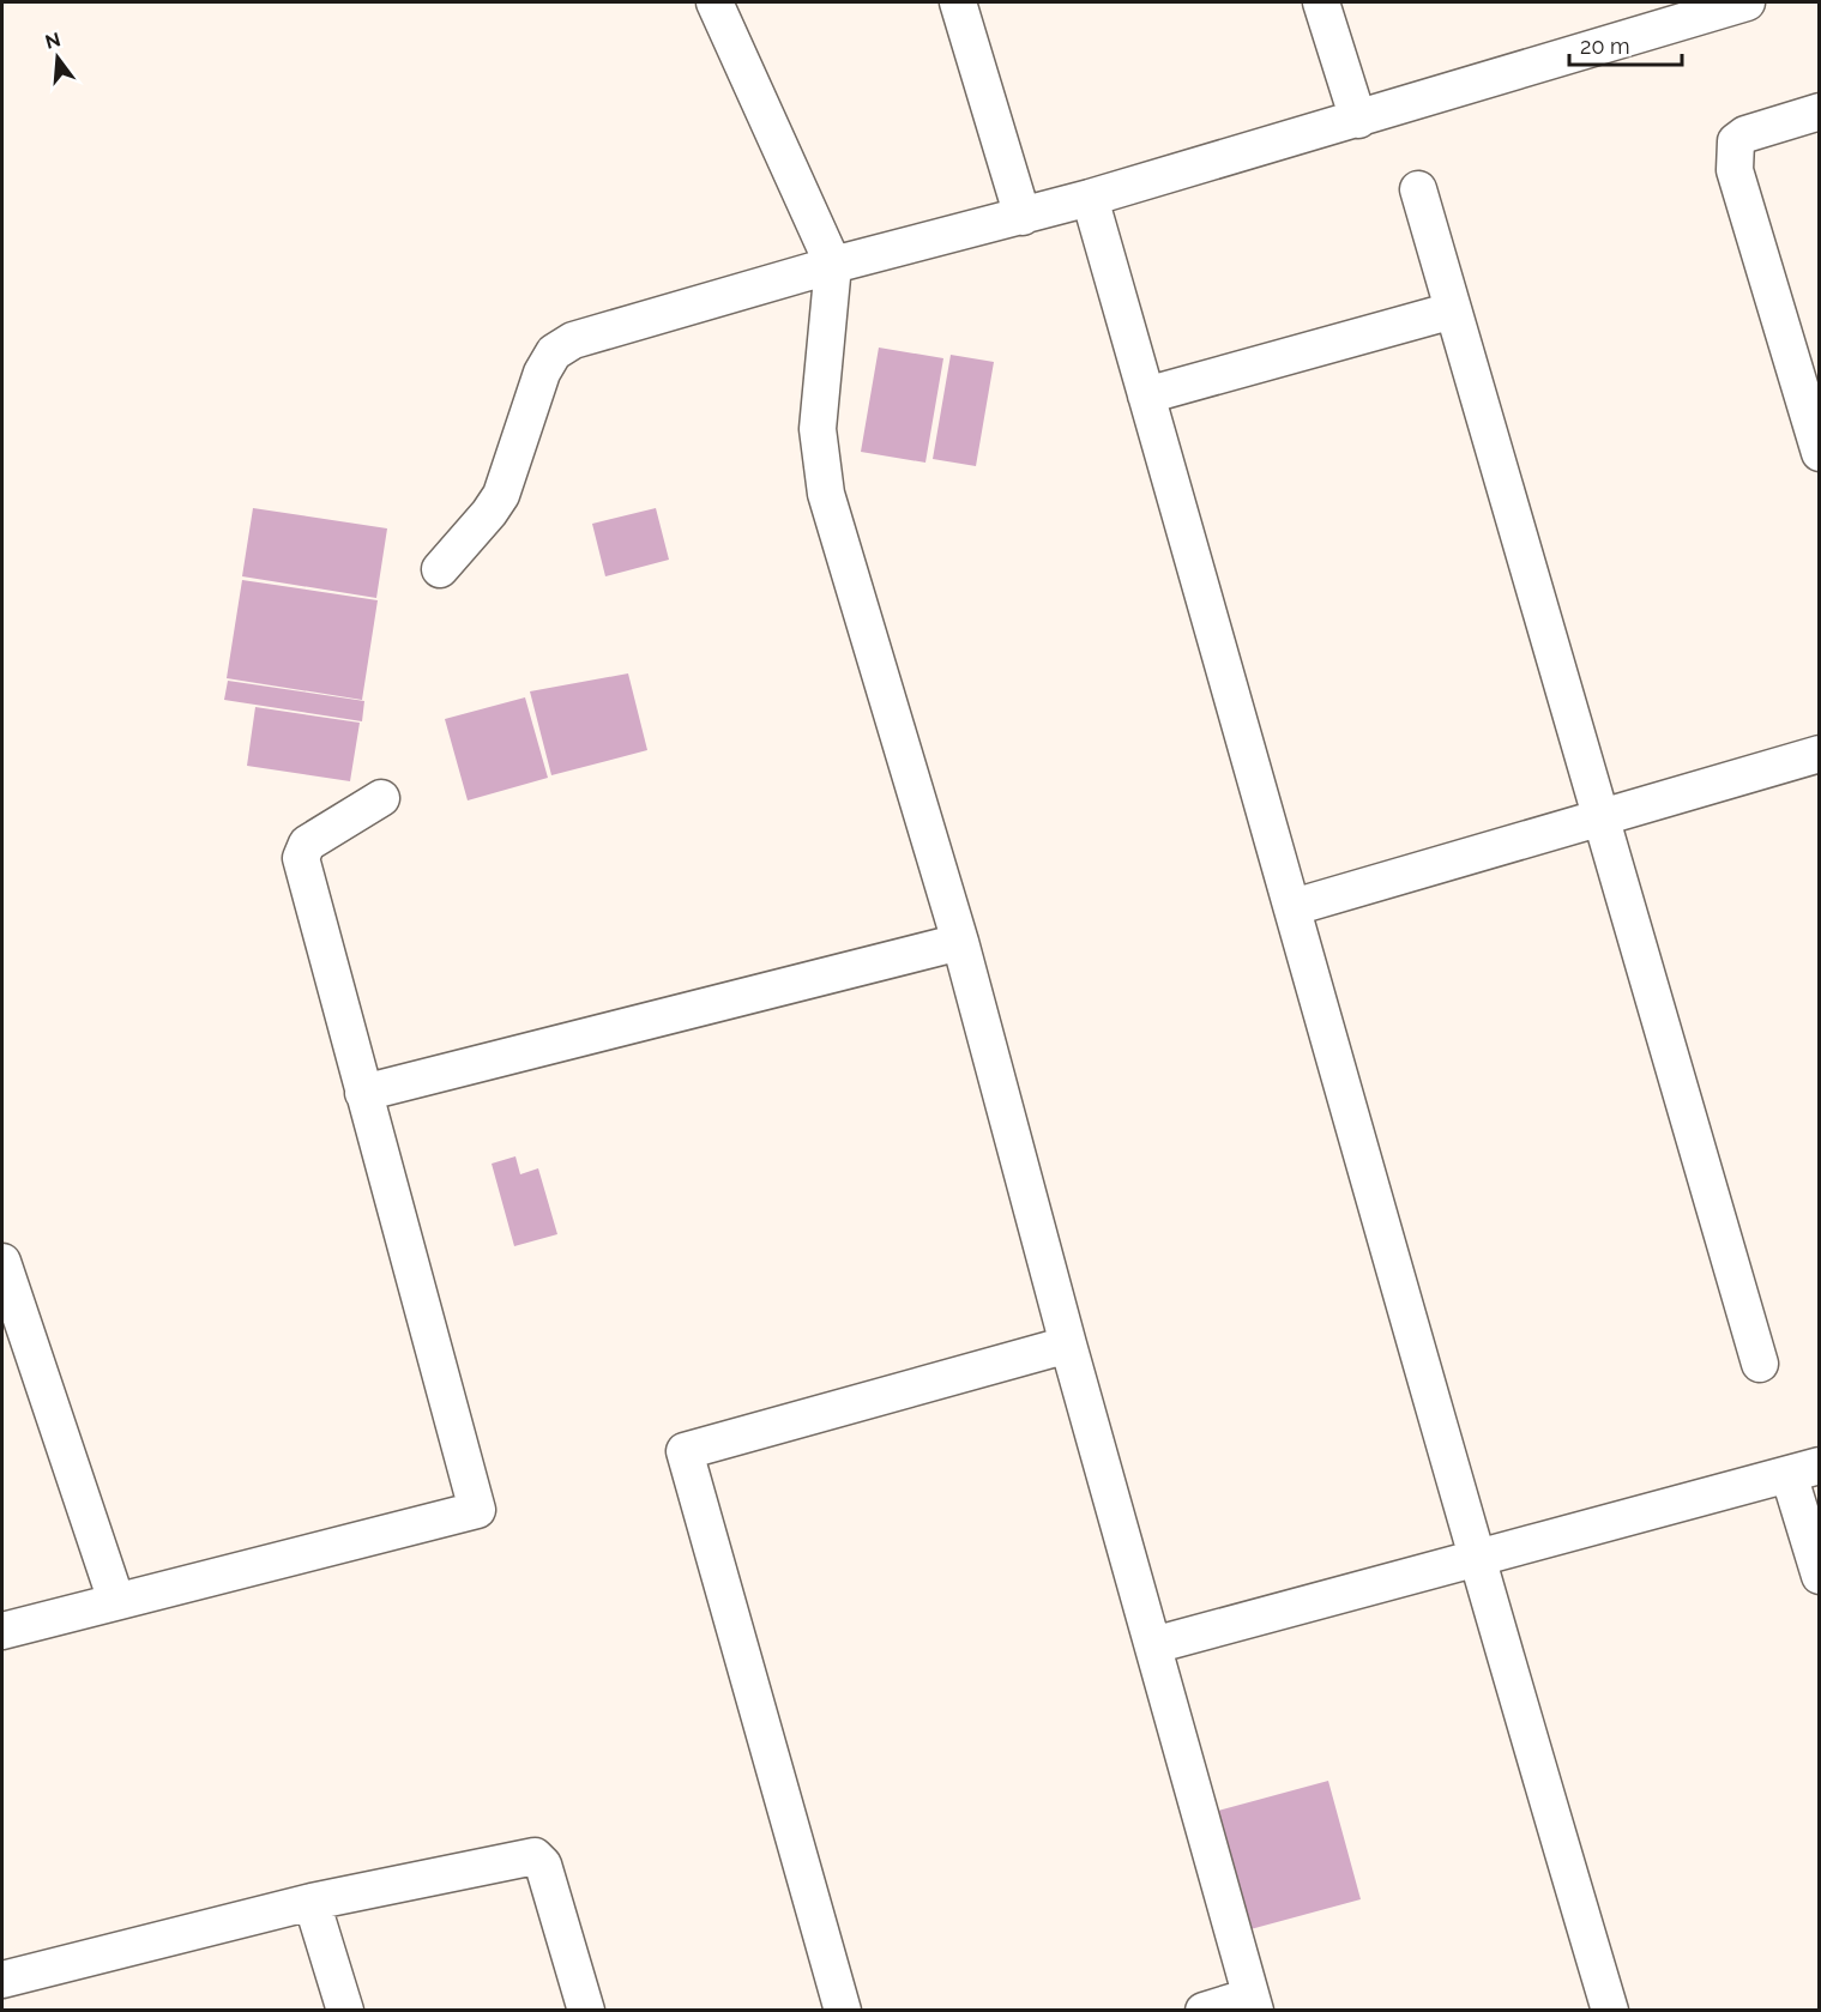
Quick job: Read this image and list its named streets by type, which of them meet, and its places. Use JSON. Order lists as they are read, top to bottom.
{
  "scale_bar": "20 m",
  "north": "top"
}
